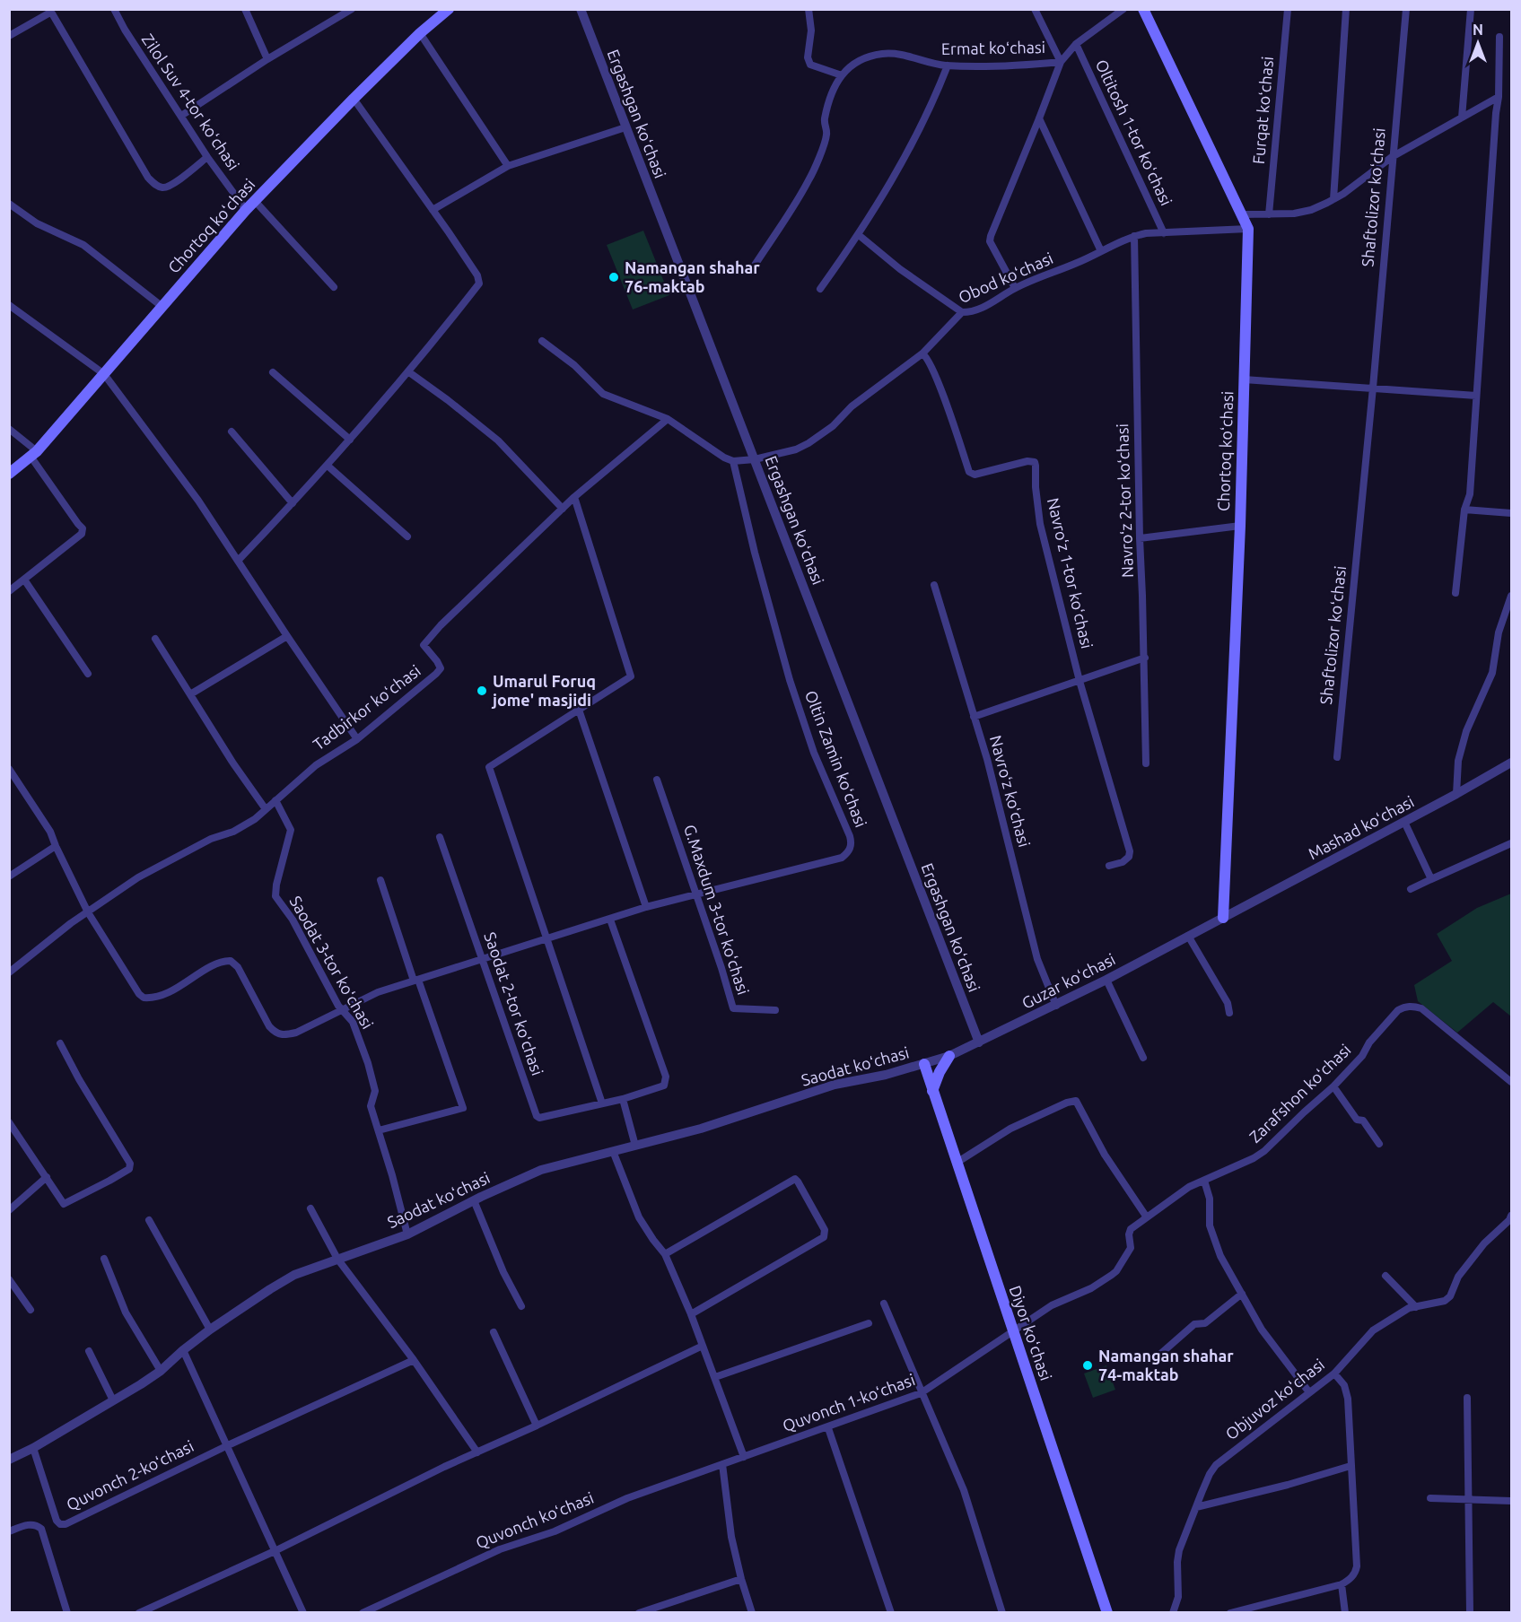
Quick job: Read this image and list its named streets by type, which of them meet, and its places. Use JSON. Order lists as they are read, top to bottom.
{
  "streets": {
    "main road": ["Chortoq koʻchasi", "Diyor koʻchasi"],
    "street": [
      "Ermat koʻchasi",
      "Zilol Suv 4-tor koʻchasi",
      "Furqat koʻchasi",
      "Ergashgan koʻchasi",
      "Oltitosh 1-tor koʻchasi",
      "Shaftolizor koʻchasi",
      "Obod koʻchasi",
      "Navroʻz 2-tor koʻchasi",
      "Navroʻz 1-tor koʻchasi",
      "Tadbirkor koʻchasi",
      "Oltin Zamin koʻchasi",
      "Navroʻz koʻchasi",
      "Mashad koʻchasi",
      "G.Maxdum 3-tor koʻchasi",
      "Saodat 3-tor koʻchasi",
      "Guzar koʻchasi",
      "Saodat 2-tor koʻchasi",
      "Saodat koʻchasi",
      "Zarafshon koʻchasi",
      "Objuvoz koʻchasi",
      "Quvonch 1-koʻchasi",
      "Quvonch 2-koʻchasi",
      "Quvonch koʻchasi"
    ]
  },
  "crossings": [
    ["Ermat koʻchasi", "Oltitosh 1-tor koʻchasi"],
    ["Zilol Suv 4-tor koʻchasi", "Chortoq koʻchasi"],
    ["Ergashgan koʻchasi", "Obod koʻchasi"],
    ["Ergashgan koʻchasi", "Guzar koʻchasi"],
    ["Oltitosh 1-tor koʻchasi", "Obod koʻchasi"],
    ["Chortoq koʻchasi", "Obod koʻchasi"],
    ["Chortoq koʻchasi", "Mashad koʻchasi"],
    ["Chortoq koʻchasi", "Guzar koʻchasi"],
    ["Obod koʻchasi", "Navroʻz 2-tor koʻchasi"],
    ["Obod koʻchasi", "Navroʻz 1-tor koʻchasi"],
    ["Tadbirkor koʻchasi", "Saodat 3-tor koʻchasi"],
    ["Oltin Zamin koʻchasi", "G.Maxdum 3-tor koʻchasi"],
    ["Navroʻz koʻchasi", "Guzar koʻchasi"],
    ["Mashad koʻchasi", "Guzar koʻchasi"],
    ["Saodat 3-tor koʻchasi", "Saodat koʻchasi"],
    ["Guzar koʻchasi", "Saodat koʻchasi"],
    ["Guzar koʻchasi", "Diyor koʻchasi"],
    ["Saodat koʻchasi", "Diyor koʻchasi"],
    ["Saodat koʻchasi", "Quvonch 2-koʻchasi"],
    ["Zarafshon koʻchasi", "Diyor koʻchasi"],
    ["Zarafshon koʻchasi", "Quvonch 1-koʻchasi"],
    ["Diyor koʻchasi", "Quvonch 1-koʻchasi"],
    ["Quvonch 1-koʻchasi", "Quvonch koʻchasi"]
  ],
  "places": ["Namangan shahar 76-maktab", "Umarul Foruq jome' masjidi", "Namangan shahar 74-maktab"],
  "north": "top"
}
